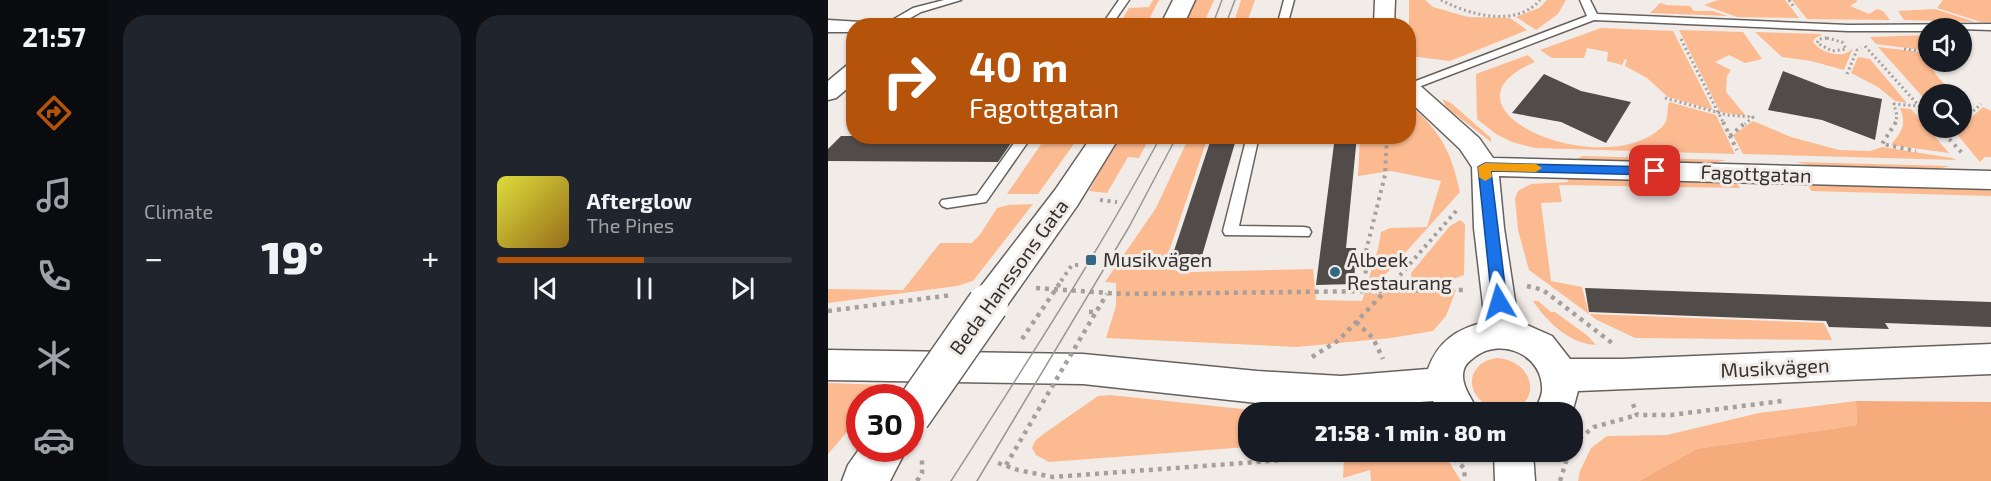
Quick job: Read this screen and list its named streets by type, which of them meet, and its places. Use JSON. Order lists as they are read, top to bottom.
{
  "streets": {
    "street": ["Fagottgatan", "Beda Hanssons Gata", "Musikvägen"]
  },
  "places": {
    "transit": ["Musikvägen"],
    "other": ["Albeek Restaurang"]
  },
  "page": {
    "tabs": "21:57",
    "tile": "Climate",
    "turn": ["40 m", "Fagottgatan"],
    "song": ["Afterglow", "The Pines"],
    "heat": ["−", "19°", "+"],
    "limit": "30",
    "trip": "21:58 · 1 min · 80 m"
  }
}
